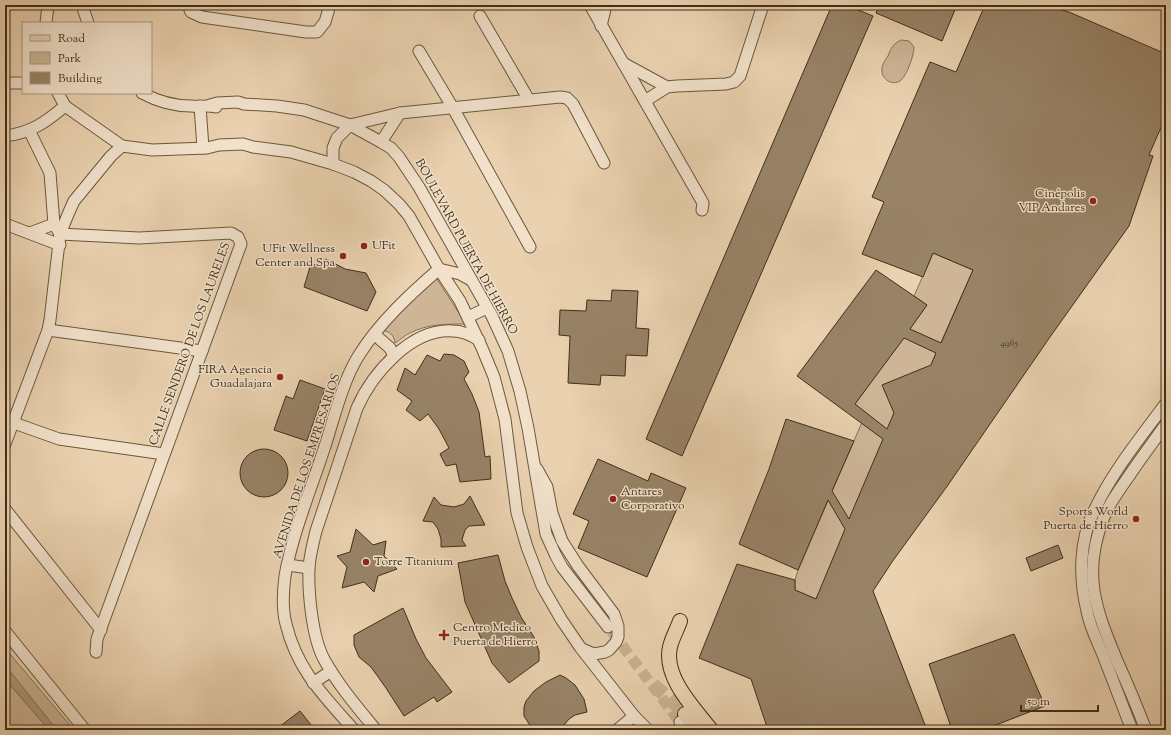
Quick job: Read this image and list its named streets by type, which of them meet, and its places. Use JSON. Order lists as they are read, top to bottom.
{
  "streets": {
    "street": ["BOULEVARD PUERTA DE HIERRO", "CALLE SENDERO DE LOS LAURELES", "AVENIDA DE LOS EMPRESARIOS"]
  },
  "places": {
    "other": [
      "Cinépolis VIP Andares",
      "UFit",
      "UFit Wellness Center and Spa",
      "FIRA Agencia Guadalajara",
      "Antares Corporativo",
      "Sports World Puerta de Hierro",
      "Torre Titanium"
    ],
    "health": ["Centro Medico Puerta de Hierro"]
  },
  "house_numbers": ["4965"],
  "legend": ["Road", "Park", "Building"],
  "scale_bar": "50 m"
}
